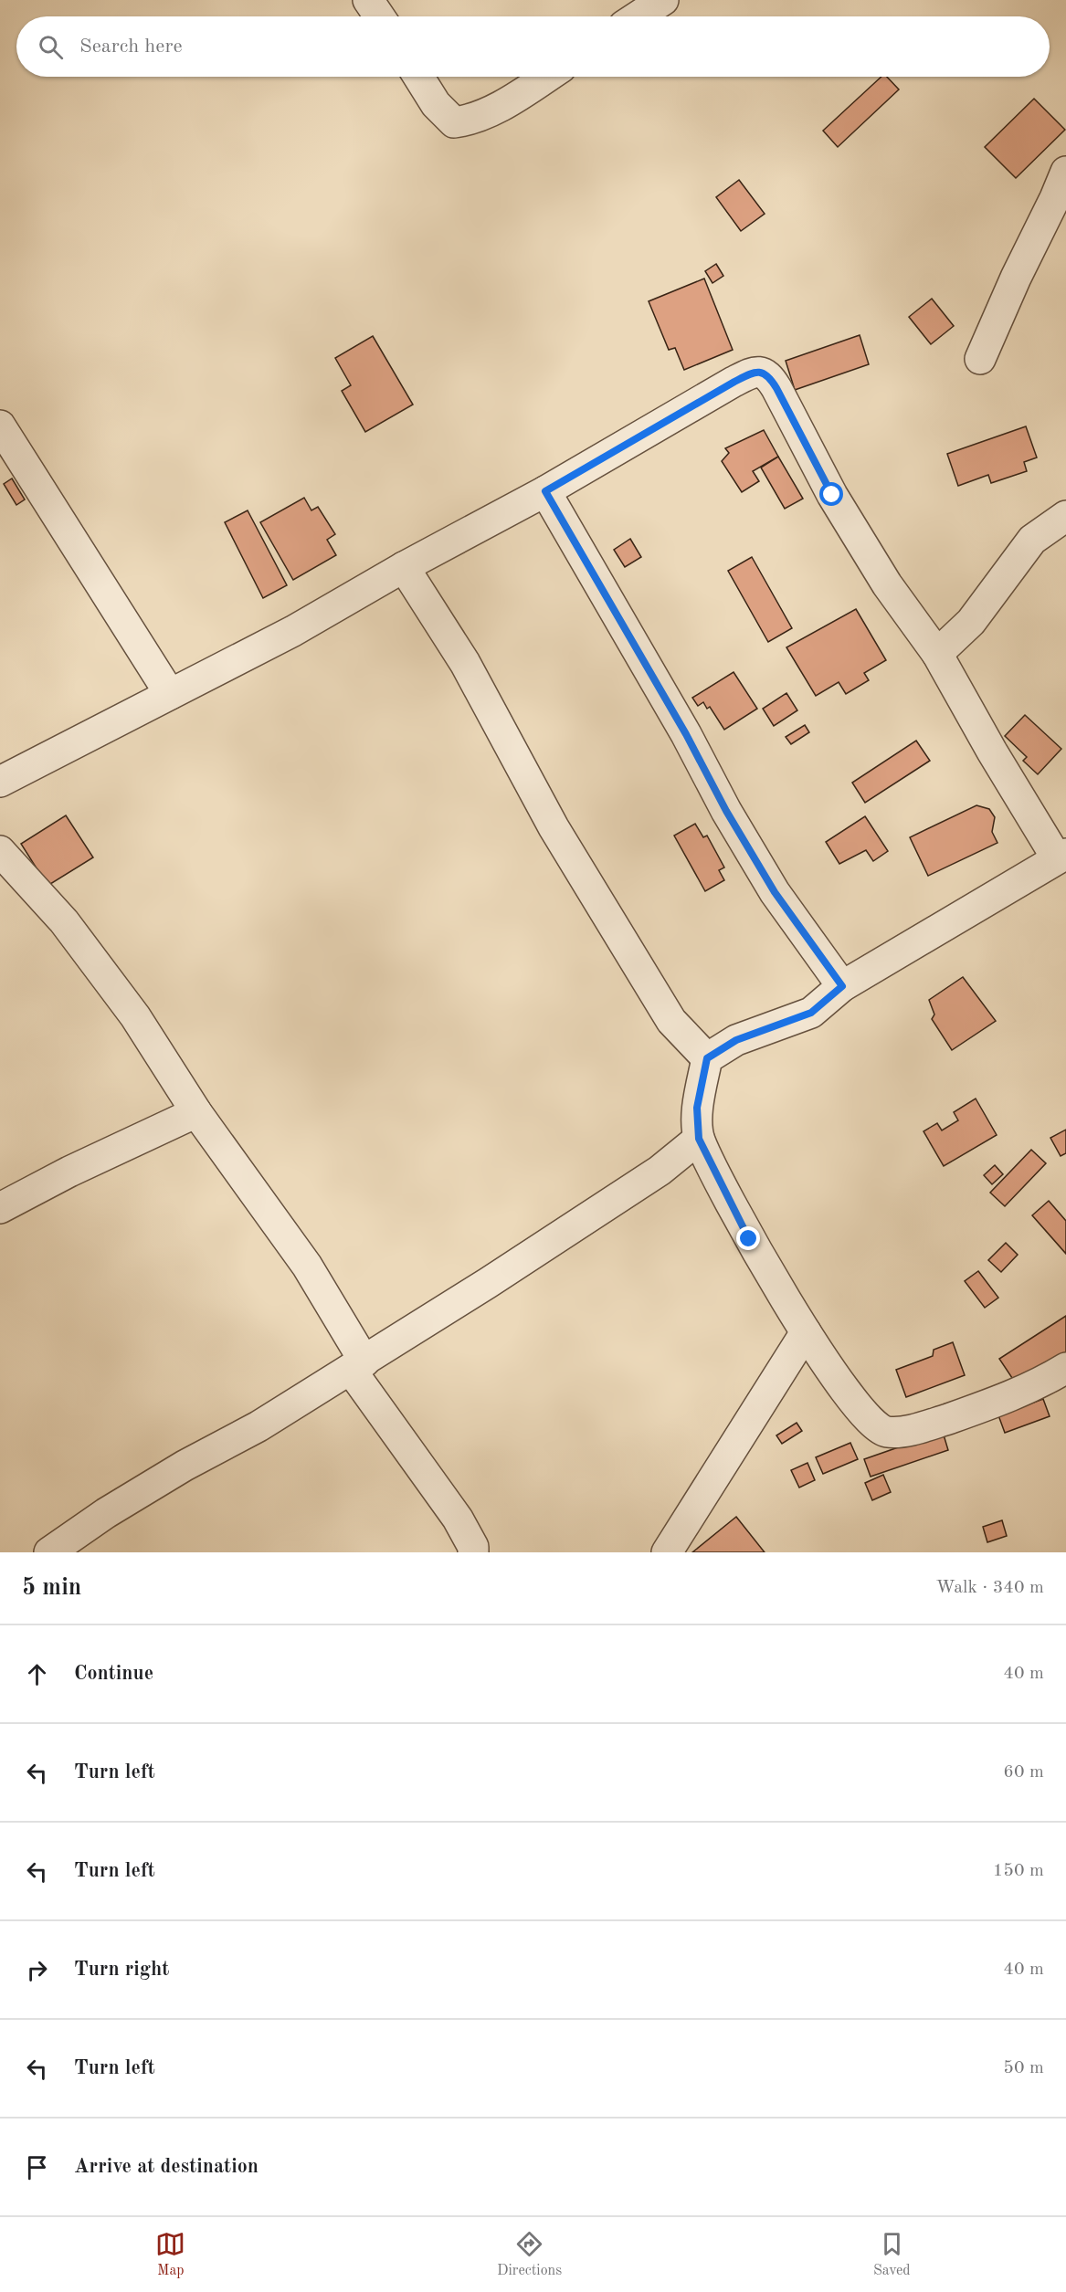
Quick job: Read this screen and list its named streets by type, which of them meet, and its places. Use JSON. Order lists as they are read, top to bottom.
{
  "page": {
    "search": "Search here",
    "heading": ["5 min", "Walk · 340 m"],
    "list": [
      ["Continue", "40 m"],
      ["Turn left", "60 m"],
      ["Turn left", "150 m"],
      ["Turn right", "40 m"],
      ["Turn left", "50 m"],
      "Arrive at destination"
    ],
    "nav": ["Map", "Directions", "Saved"]
  }
}
